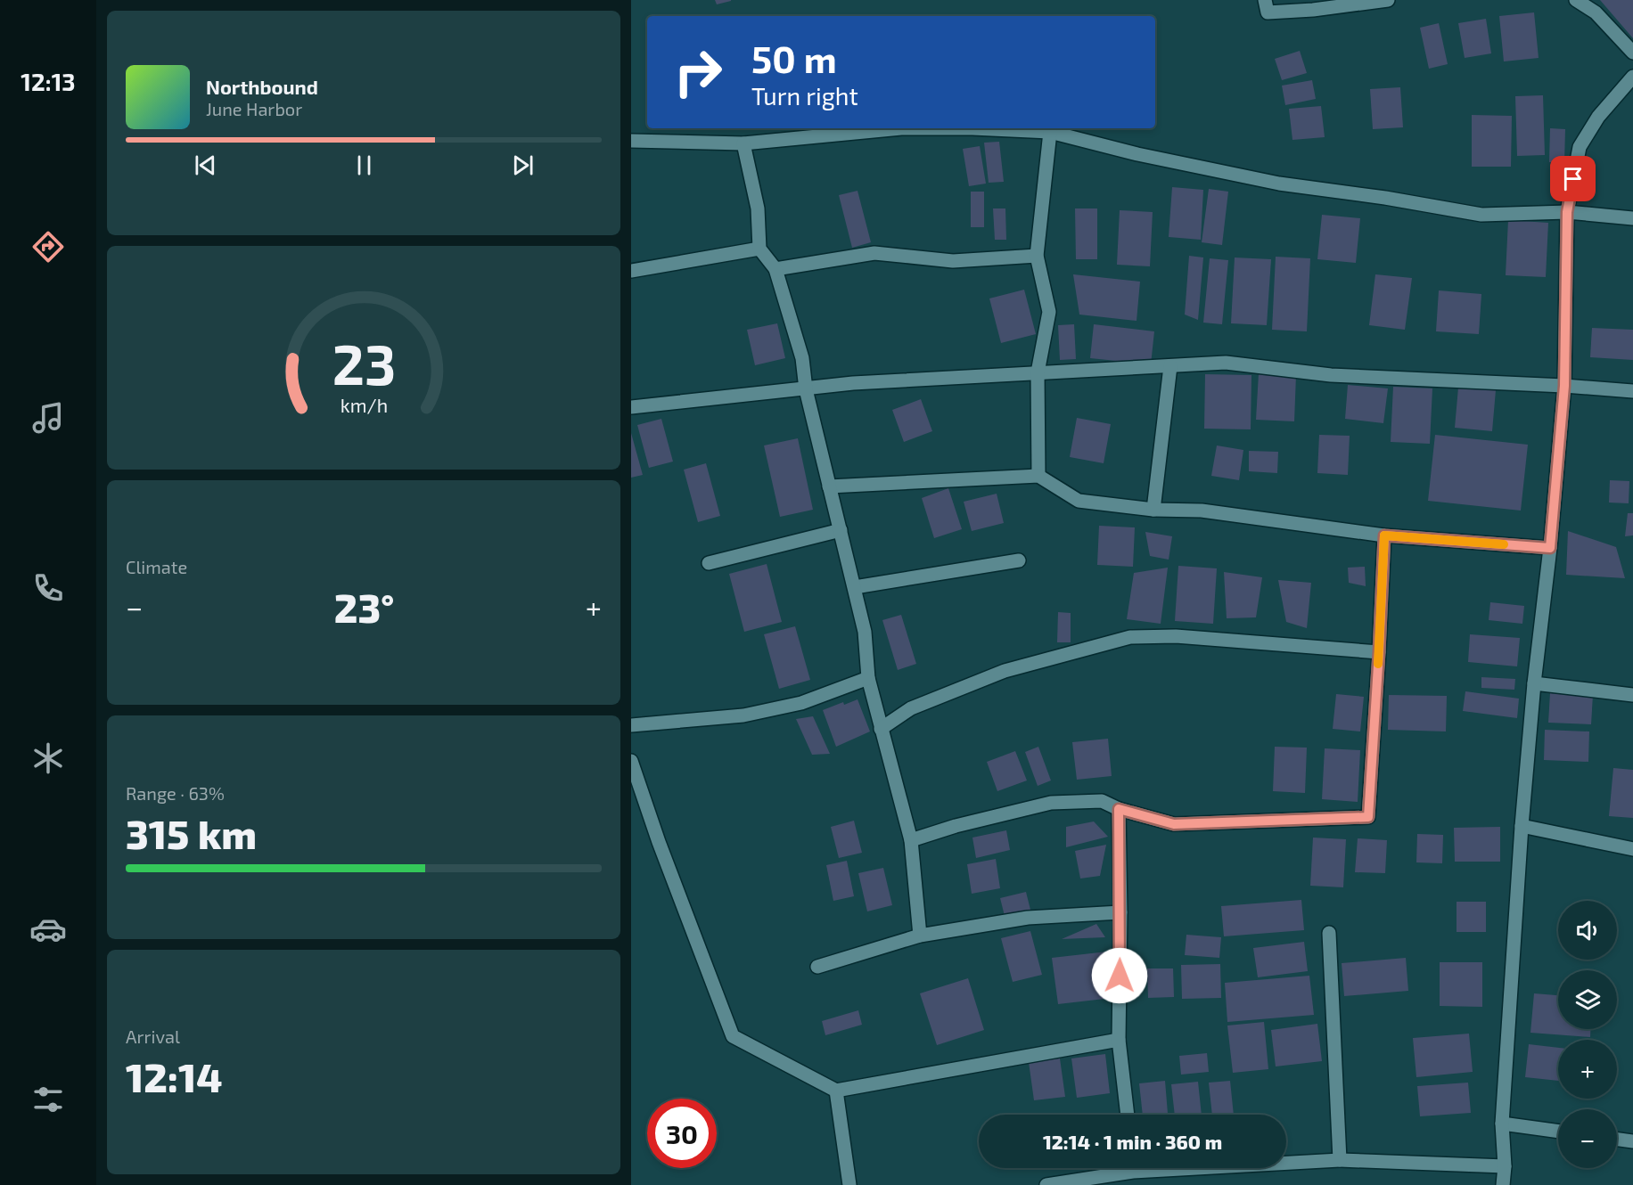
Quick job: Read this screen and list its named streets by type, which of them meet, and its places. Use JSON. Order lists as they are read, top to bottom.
{
  "page": {
    "tabs": "12:13",
    "turn": ["50 m", "Turn right"],
    "song": ["Northbound", "June Harbor"],
    "tile": [
      "Climate",
      ["Range · 63%", "315 km"],
      ["Arrival", "12:14"]
    ],
    "heat": ["−", "23°", "+"],
    "map_buttons": ["+", "−"],
    "limit": "30",
    "trip": "12:14 · 1 min · 360 m",
    "gauge": ["23", "km/h"]
  }
}
